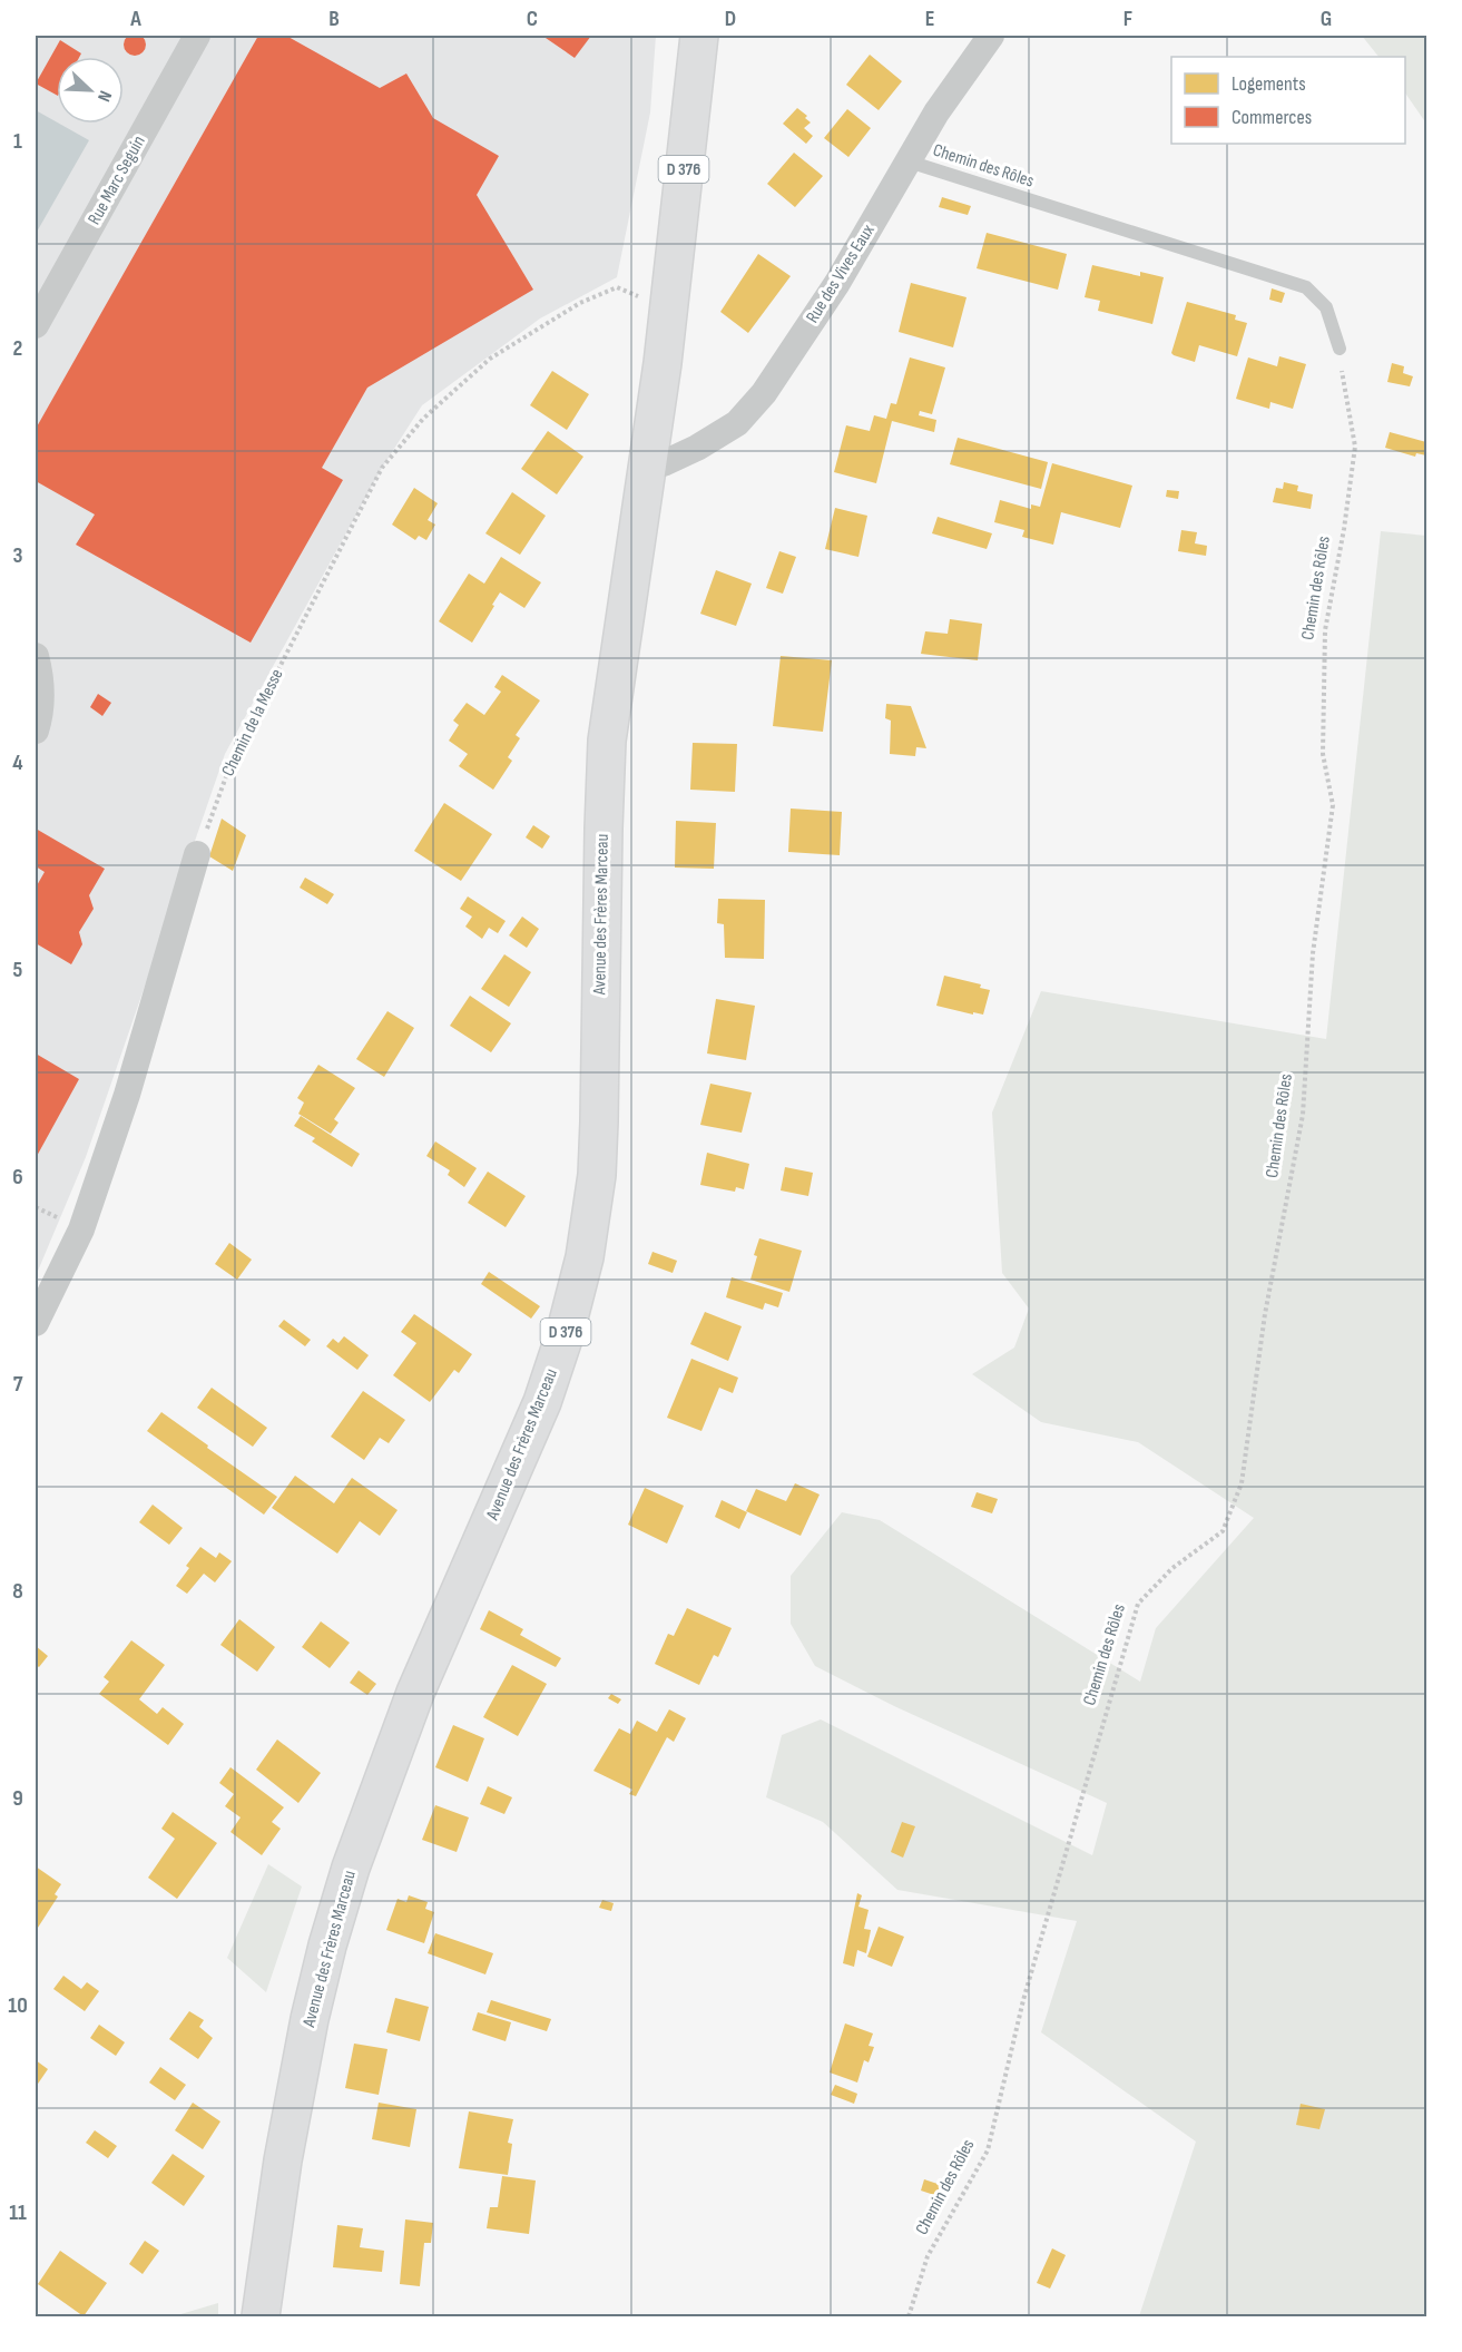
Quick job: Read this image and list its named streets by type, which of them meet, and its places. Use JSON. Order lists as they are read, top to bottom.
{
  "streets": {
    "main road": ["D 376", "Avenue des Frères Marceau"],
    "street": ["Rue Marc Seguin", "Rue des Vives Eaux"],
    "lane": ["Chemin des Rôles"],
    "path": ["Chemin de la Messe"]
  },
  "crossings": [
    ["Chemin des Rôles", "Rue des Vives Eaux"],
    ["D 376", "Chemin de la Messe"],
    ["D 376", "Avenue des Frères Marceau"],
    ["Rue des Vives Eaux", "Avenue des Frères Marceau"],
    ["Chemin de la Messe", "Avenue des Frères Marceau"]
  ],
  "legend": ["Logements", "Commerces"],
  "north": "bottom right",
  "grid": {
    "columns": [
      "A",
      "B",
      "C",
      "D",
      "E",
      "F",
      "G"
    ],
    "rows": [
      "1",
      "2",
      "3",
      "4",
      "5",
      "6",
      "7",
      "8",
      "9",
      "10",
      "11"
    ]
  }
}
